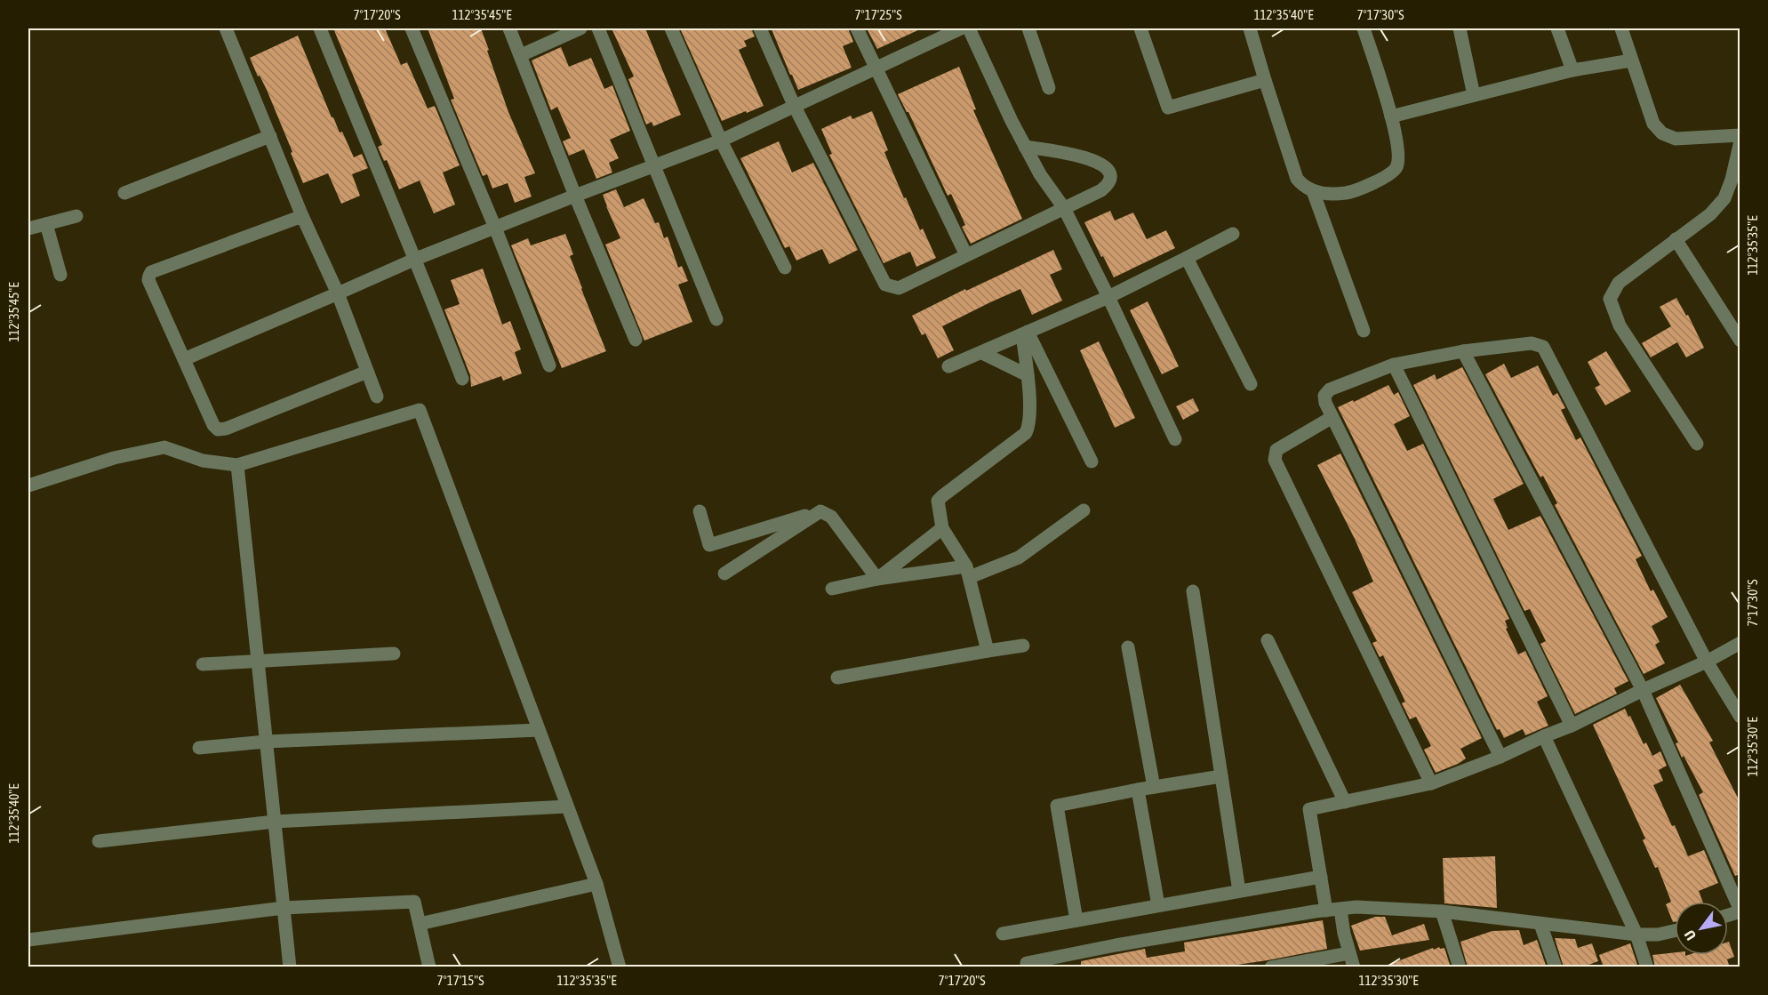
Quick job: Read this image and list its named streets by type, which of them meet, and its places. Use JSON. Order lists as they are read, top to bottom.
{
  "north": "bottom left",
  "coordinates": [
    "7°17'20\"S",
    "112°35'45\"E",
    "7°17'25\"S",
    "112°35'40\"E",
    "7°17'30\"S",
    "112°35'35\"E",
    "112°35'30\"E",
    "7°17'15\"S"
  ]
}
